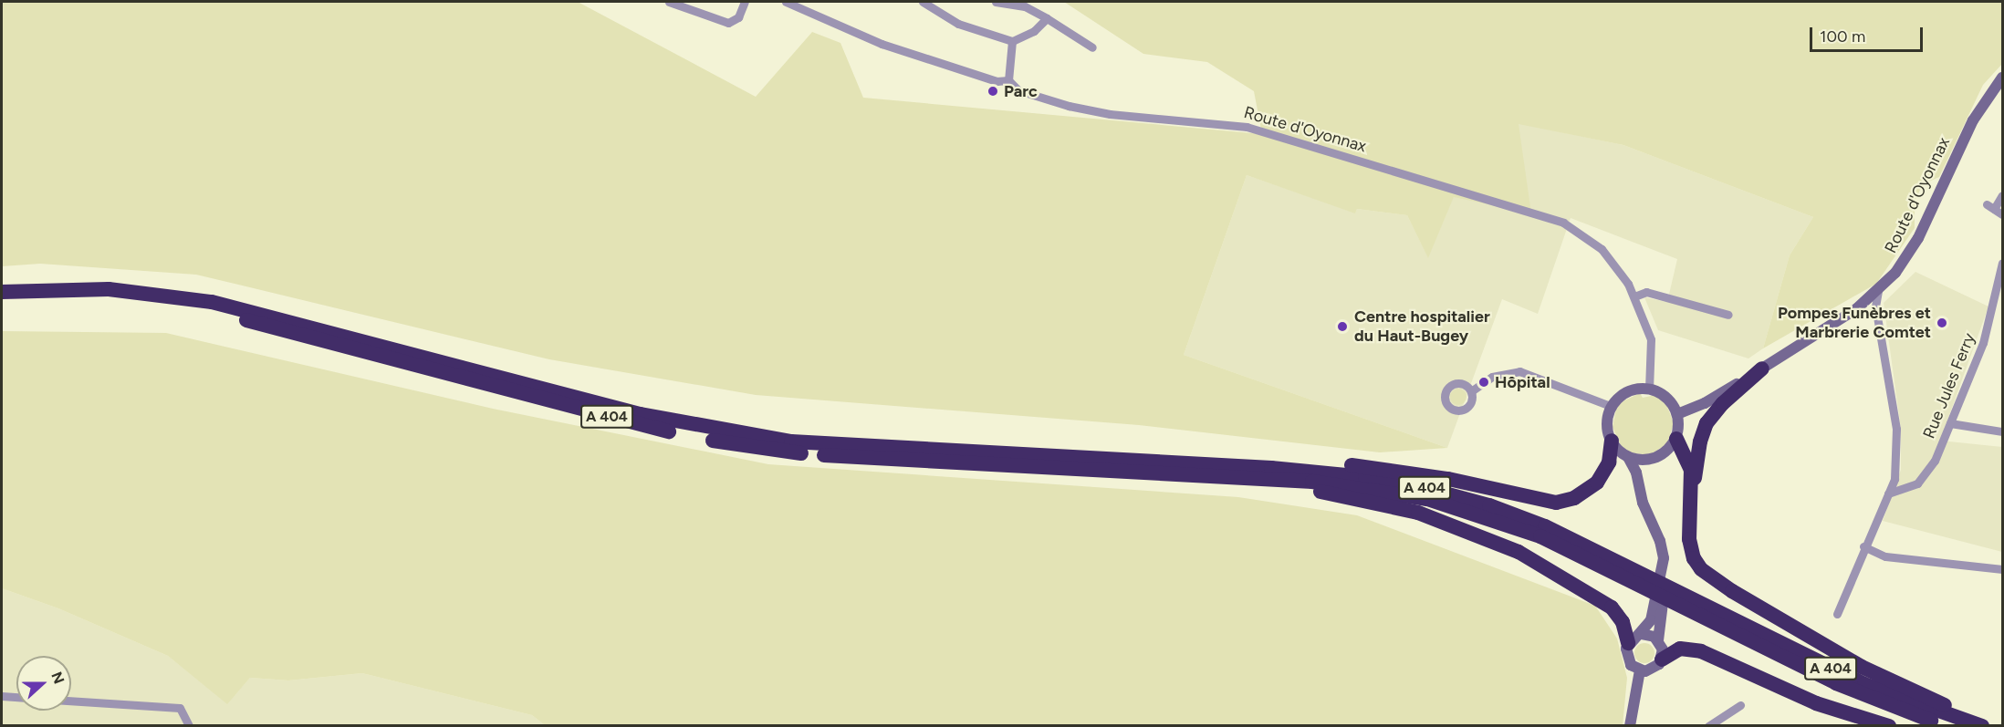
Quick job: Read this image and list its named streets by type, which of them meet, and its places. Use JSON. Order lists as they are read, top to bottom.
{
  "streets": {
    "highway": ["A 404"],
    "main road": ["Route d'Oyonnax"],
    "street": ["Rue Jules Ferry"]
  },
  "places": [
    "Parc",
    "Pompes Funèbres et Marbrerie Comtet",
    "Centre hospitalier du Haut-Bugey",
    "Hôpital"
  ],
  "scale_bar": "100 m",
  "north": "right"
}
